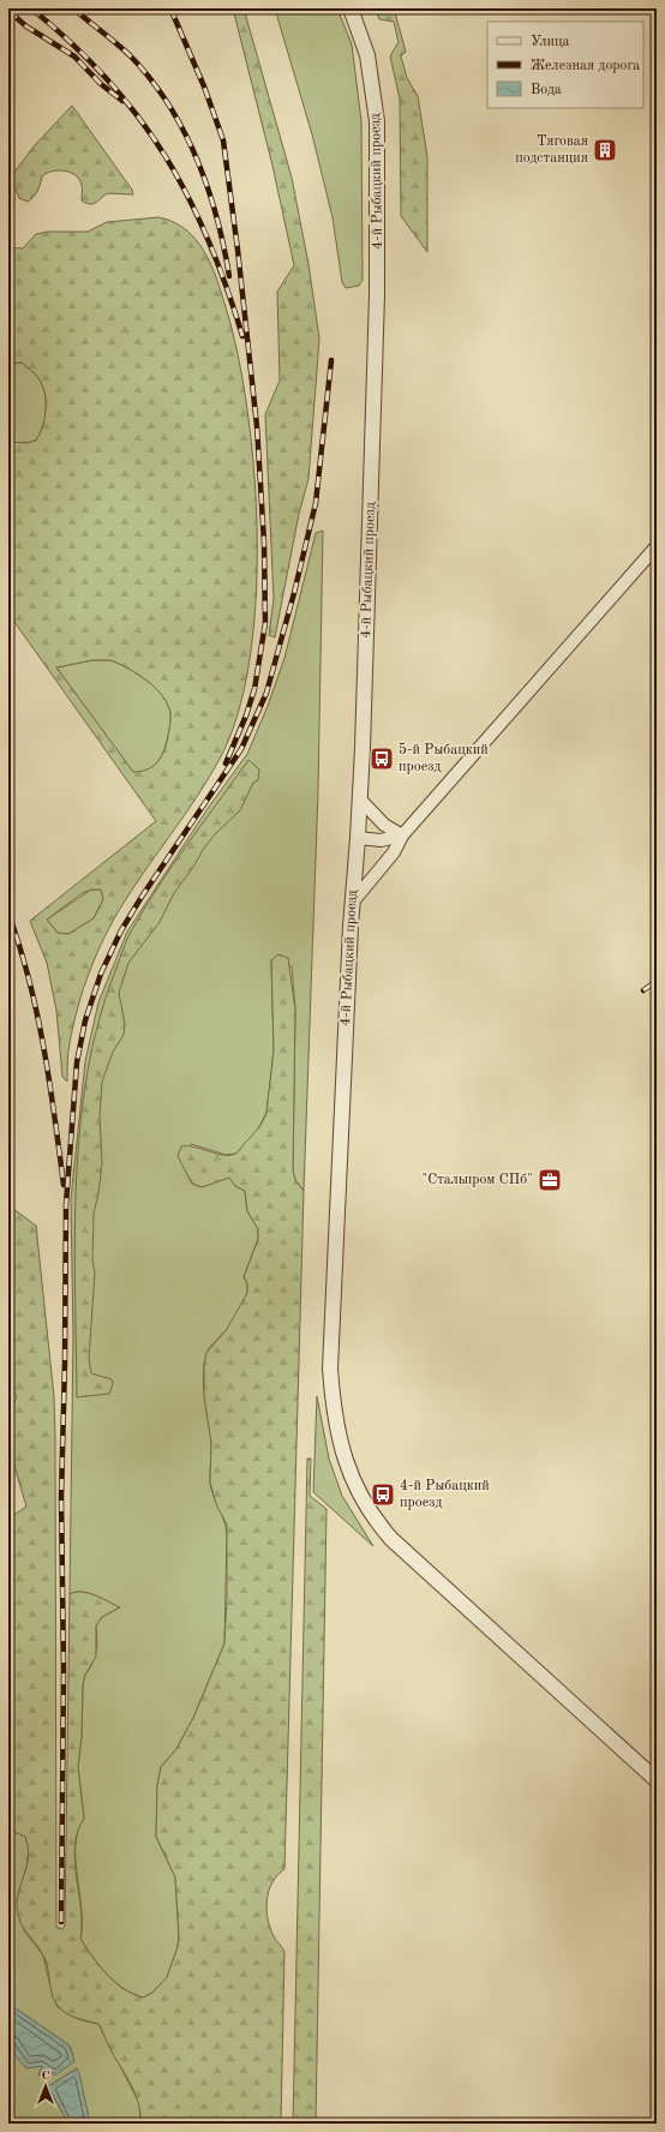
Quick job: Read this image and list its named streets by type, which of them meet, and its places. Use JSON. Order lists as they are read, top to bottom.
{
  "streets": {
    "street": ["4-й Рыбацкий проезд"]
  },
  "places": {
    "building": ["Тяговая подстанция"],
    "bus stop": ["5-й Рыбацкий проезд", "4-й Рыбацкий проезд"],
    "office": ["\"Стальпром СПб\""]
  },
  "legend": ["Улица", "Железная дорога", "Вода"],
  "north": "top"
}
